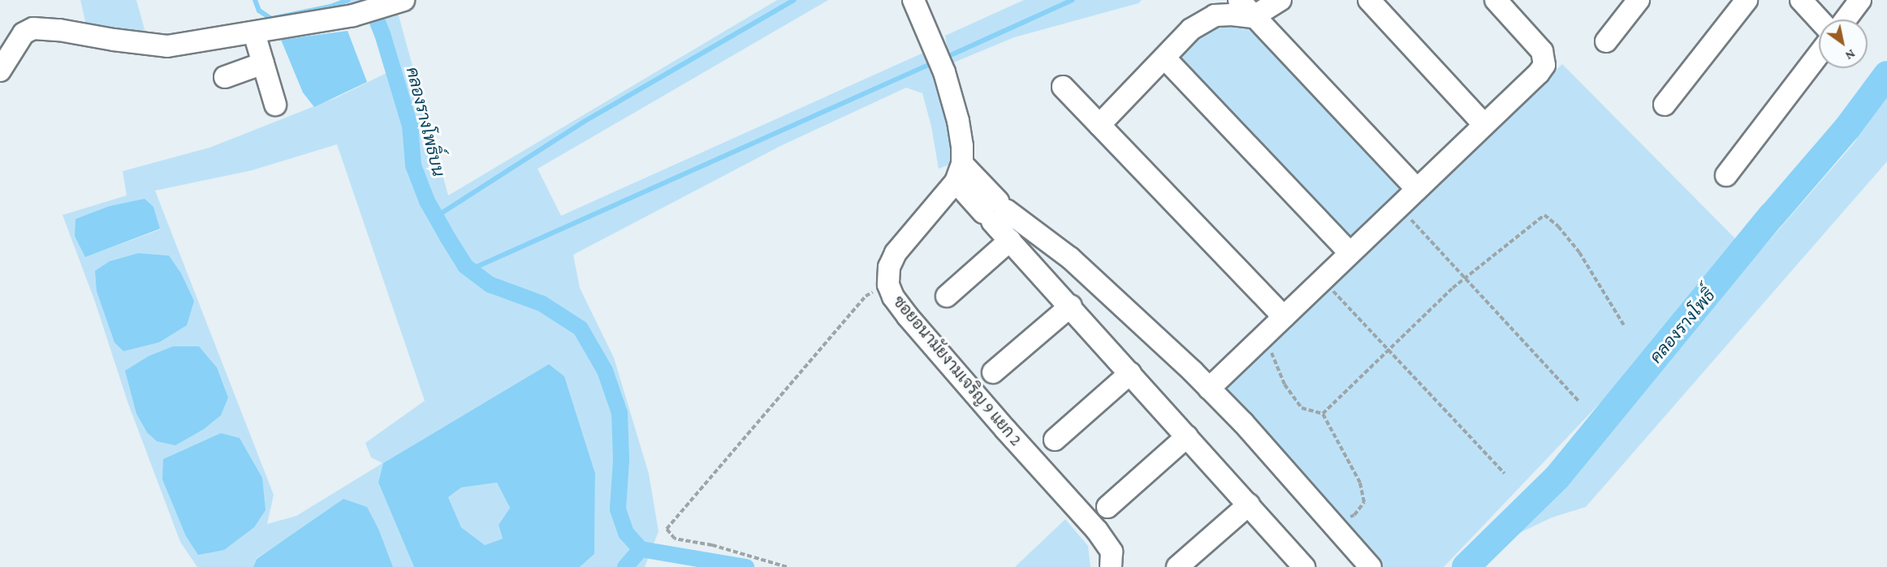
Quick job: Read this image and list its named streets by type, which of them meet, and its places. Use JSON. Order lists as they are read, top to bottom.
{
  "streets": {
    "street": ["ซอยอนามัยงามเจริญ 9 แยก 2"]
  },
  "water": ["คลองรางโพธิ์บน", "คลองรางโพธิ์"],
  "north": "bottom right"
}
